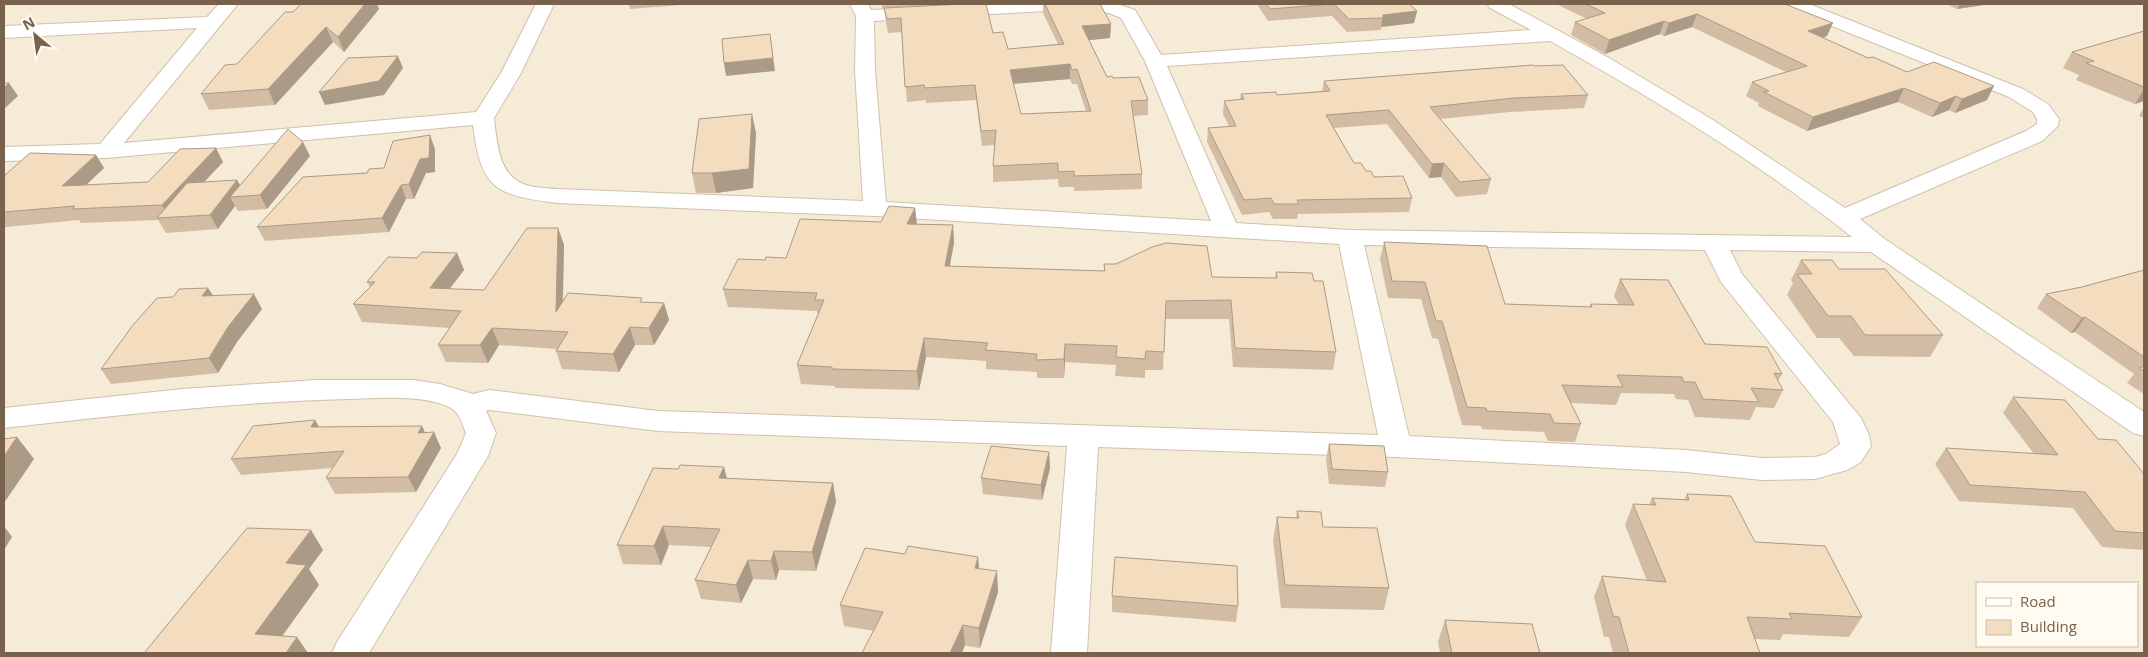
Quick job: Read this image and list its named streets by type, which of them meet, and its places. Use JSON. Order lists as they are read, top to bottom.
{
  "legend": ["Road", "Building"],
  "north": "top left"
}
